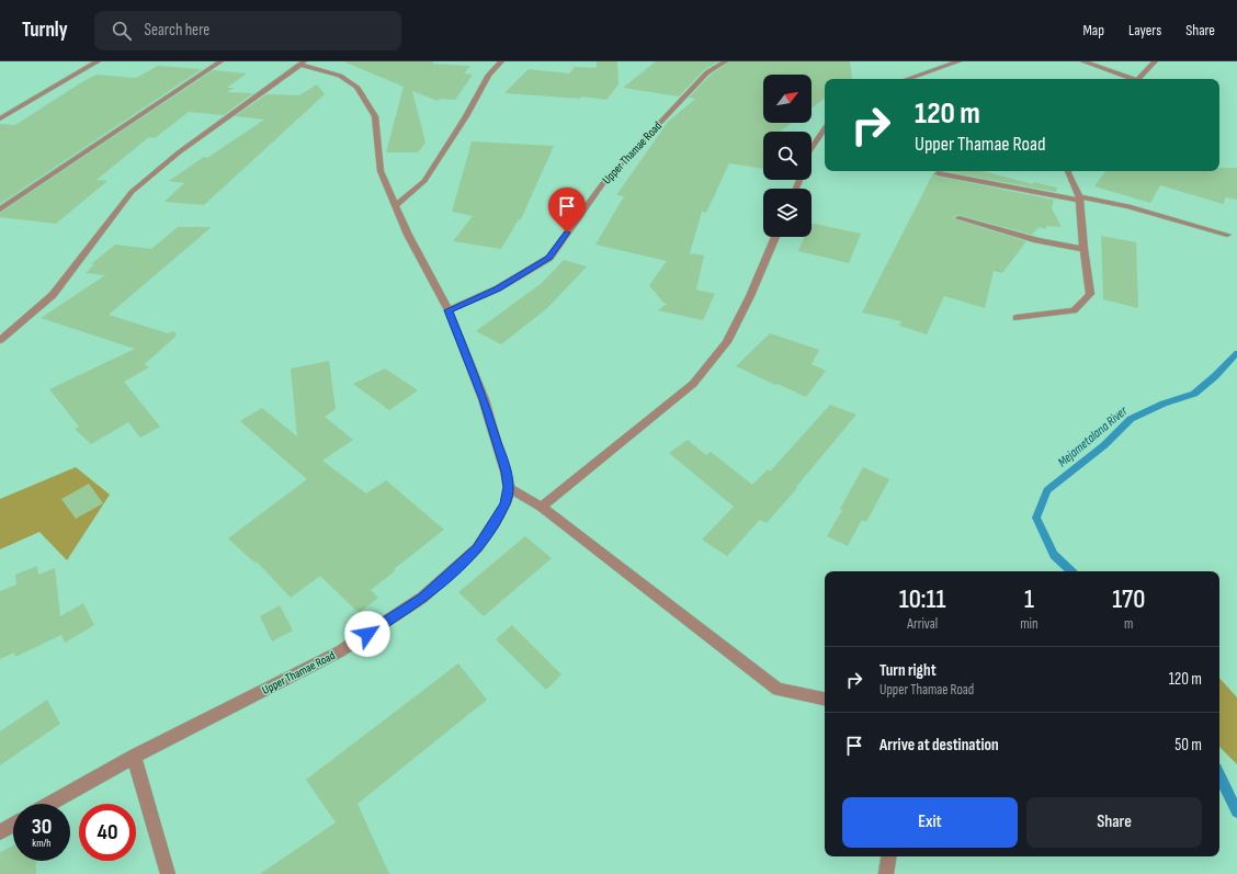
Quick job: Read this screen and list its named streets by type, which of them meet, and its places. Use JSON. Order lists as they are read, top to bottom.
{
  "streets": {
    "street": ["Upper Thamae Road"]
  },
  "water": ["Mejametalana River"],
  "north": "top right",
  "page": {
    "header": "Turnly",
    "search": "Search here",
    "nav": ["Map", "Layers", "Share"],
    "turn": ["120 m", "Upper Thamae Road"],
    "eta": [
      "10:11",
      "Arrival",
      "1",
      "min",
      "170",
      "m"
    ],
    "list": [
      {
        "name": "Turn right",
        "note": "Upper Thamae Road",
        "value": "120 m"
      },
      {
        "name": "Arrive at destination",
        "value": "50 m"
      }
    ],
    "buttons": ["Exit", "Share"],
    "speed": "30 km/h",
    "limit": "40"
  }
}
